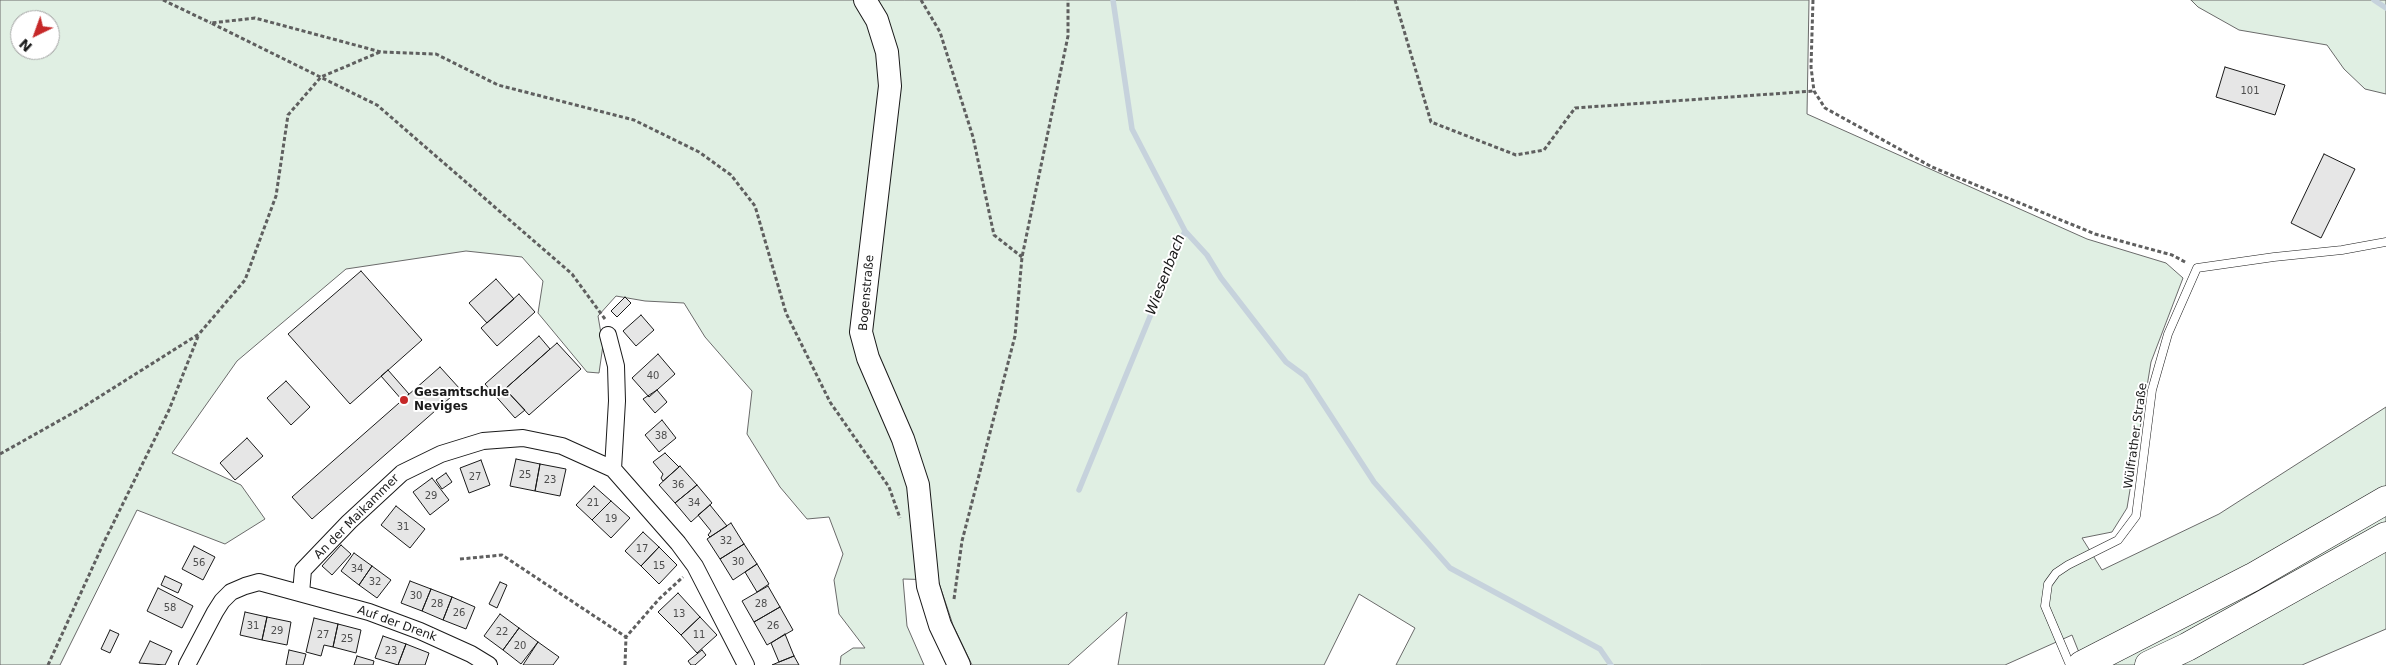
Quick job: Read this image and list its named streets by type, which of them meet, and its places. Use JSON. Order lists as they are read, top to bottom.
{
  "streets": {
    "main road": ["Bogenstraße"],
    "street": ["An der Maikammer", "Auf der Drenk"],
    "lane": ["Wülfrather Straße"]
  },
  "crossings": [
    ["An der Maikammer", "Auf der Drenk"]
  ],
  "water": ["Wiesenbach"],
  "places": ["Gesamtschule Neviges"],
  "house_numbers": [
    "101",
    "40",
    "38",
    "25",
    "27",
    "23",
    "36",
    "29",
    "21",
    "34",
    "19",
    "31",
    "32",
    "17",
    "30",
    "56",
    "15",
    "34",
    "32",
    "30",
    "28",
    "28",
    "58",
    "26",
    "13",
    "31",
    "26",
    "29",
    "22",
    "27",
    "11",
    "25",
    "20",
    "23"
  ],
  "north": "bottom left"
}
